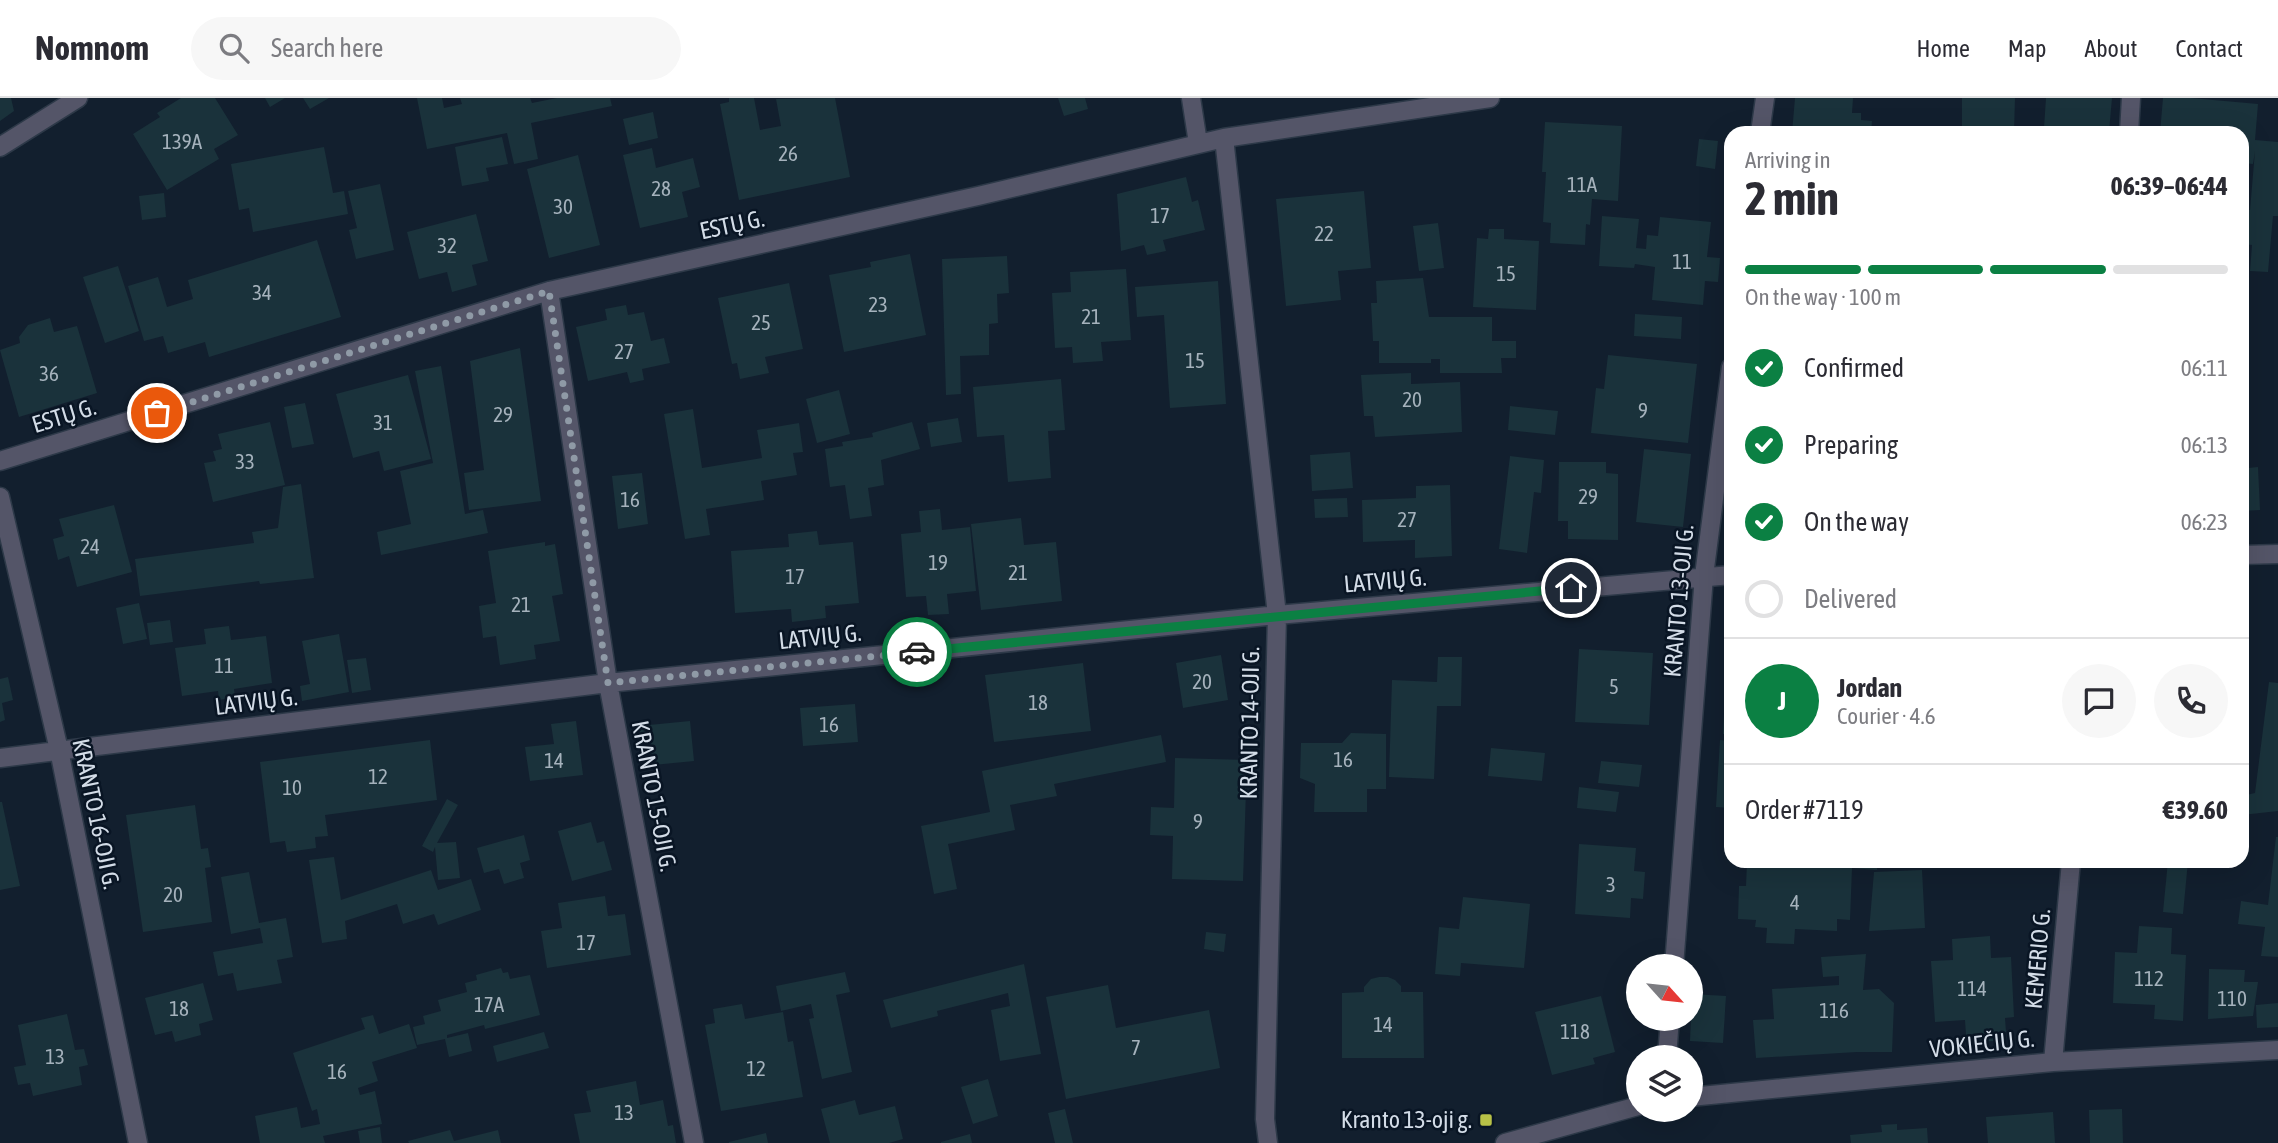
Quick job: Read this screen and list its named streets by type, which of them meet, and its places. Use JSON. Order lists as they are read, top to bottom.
{
  "streets": {
    "street": [
      "ESTŲ G.",
      "LATVIŲ G.",
      "KRANTO 13-OJI G.",
      "KRANTO 14-OJI G.",
      "KRANTO 15-OJI G.",
      "KRANTO 16-OJI G.",
      "KEMERIO G.",
      "VOKIEČIŲ G."
    ]
  },
  "crossings": [
    ["ESTŲ G.", "KRANTO 14-OJI G."],
    ["ESTŲ G.", "KRANTO 15-OJI G."],
    ["LATVIŲ G.", "KRANTO 13-OJI G."],
    ["LATVIŲ G.", "KRANTO 14-OJI G."],
    ["LATVIŲ G.", "KRANTO 15-OJI G."],
    ["LATVIŲ G.", "KRANTO 16-OJI G."],
    ["KEMERIO G.", "VOKIEČIŲ G."]
  ],
  "places": {
    "transit": ["Kranto 13-oji g."]
  },
  "house_numbers": [
    "139A",
    "26",
    "11A",
    "28",
    "30",
    "17",
    "22",
    "32",
    "11",
    "15",
    "34",
    "23",
    "21",
    "25",
    "27",
    "15",
    "36",
    "20",
    "9",
    "29",
    "31",
    "33",
    "29",
    "16",
    "27",
    "24",
    "19",
    "21",
    "17",
    "21",
    "11",
    "20",
    "5",
    "18",
    "16",
    "16",
    "14",
    "12",
    "10",
    "9",
    "3",
    "20",
    "4",
    "17",
    "112",
    "114",
    "110",
    "17A",
    "18",
    "116",
    "14",
    "118",
    "7",
    "13",
    "12",
    "16",
    "13"
  ],
  "north": "bottom right",
  "page": {
    "header": "Nomnom",
    "search": "Search here",
    "nav": [
      "Home",
      "Map",
      "About",
      "Contact"
    ],
    "heading": ["2 min", "Arriving in", "06:39–06:44"],
    "panel": [
      "Jordan",
      "Courier · 4.6",
      "Order #7119",
      "€39.60"
    ],
    "bar": "On the way · 100 m",
    "list": [
      ["Confirmed", "06:11"],
      ["Preparing", "06:13"],
      ["On the way", "06:23"],
      "Delivered"
    ],
    "round": "J"
  }
}
